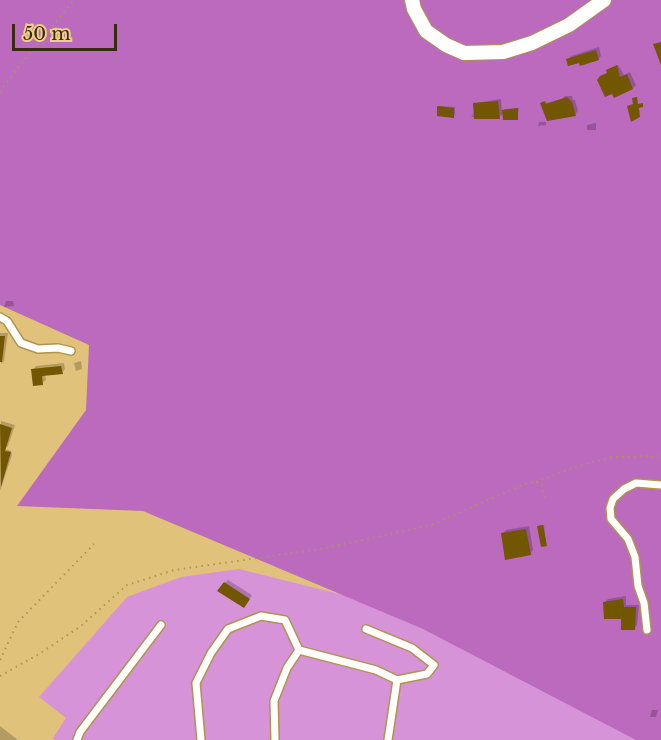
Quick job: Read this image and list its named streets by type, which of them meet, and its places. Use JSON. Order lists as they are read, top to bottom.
{
  "scale_bar": "50 m"
}
